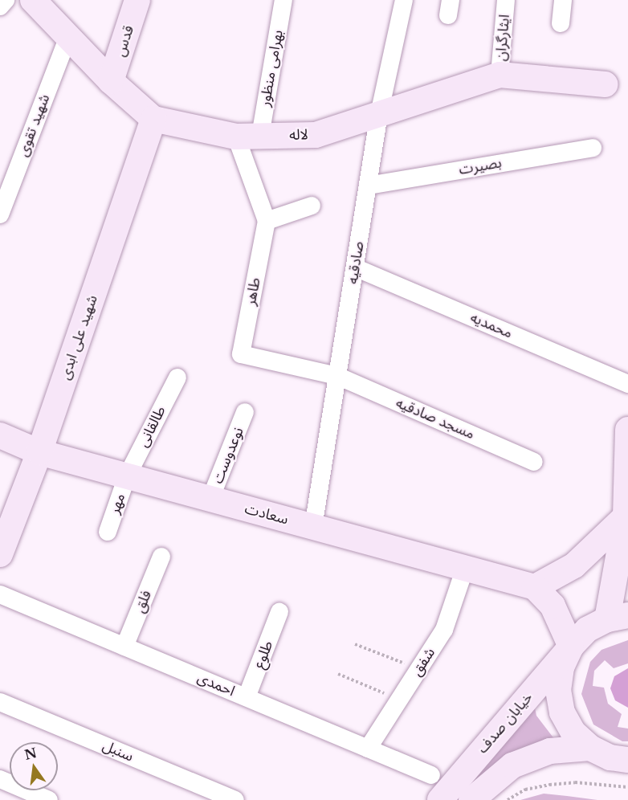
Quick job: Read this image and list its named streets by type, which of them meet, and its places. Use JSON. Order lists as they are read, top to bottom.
{
  "streets": {
    "street": [
      "ایثارگران",
      "قدس",
      "بهرامی منظور",
      "شهید تقوی",
      "لاله",
      "بصیرت",
      "صادقیه",
      "طاهر",
      "محمدیه",
      "شهید علی ابدی",
      "مسجد صادقیه",
      "طالقانی",
      "نوعدوست",
      "مهر",
      "سعادت",
      "فلق",
      "طلوع",
      "شفق",
      "احمدی",
      "خیابان صدف",
      "سنبل"
    ]
  },
  "crossings": [
    ["ایثارگران", "لاله"],
    ["قدس", "لاله"],
    ["بهرامی منظور", "لاله"],
    ["شهید تقوی", "لاله"],
    ["لاله", "صادقیه"],
    ["لاله", "شهید علی ابدی"],
    ["بصیرت", "صادقیه"],
    ["صادقیه", "طاهر"],
    ["صادقیه", "محمدیه"],
    ["صادقیه", "مسجد صادقیه"],
    ["صادقیه", "سعادت"],
    ["طاهر", "مسجد صادقیه"],
    ["شهید علی ابدی", "سعادت"],
    ["طالقانی", "مهر"],
    ["طالقانی", "سعادت"],
    ["نوعدوست", "سعادت"],
    ["مهر", "سعادت"],
    ["سعادت", "شفق"],
    ["فلق", "احمدی"],
    ["طلوع", "احمدی"],
    ["شفق", "احمدی"]
  ],
  "north": "top"
}
